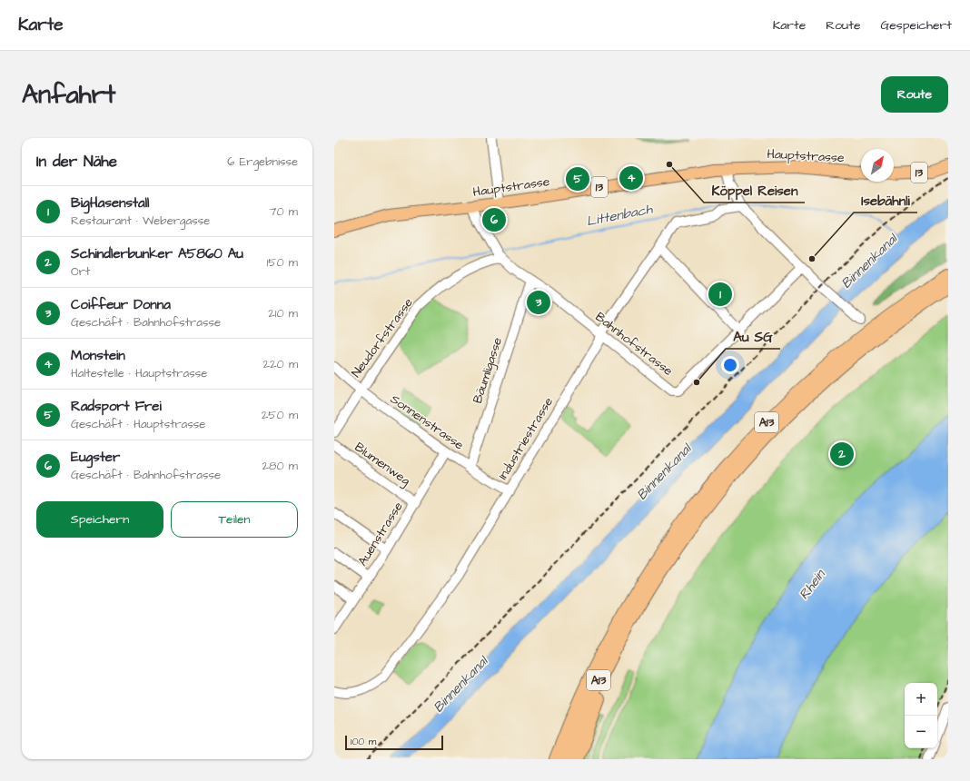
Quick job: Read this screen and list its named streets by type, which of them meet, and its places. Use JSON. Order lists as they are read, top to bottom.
{
  "streets": {
    "highway": ["A13"],
    "main road": ["Hauptstrasse", "13"],
    "street": [
      "Neudorfstrasse",
      "Bahnhofstrasse",
      "Bäumligasse",
      "Sonnenstrasse",
      "Industriestrasse",
      "Blumenweg",
      "Auenstrasse"
    ]
  },
  "crossings": [
    ["Hauptstrasse", "Bahnhofstrasse"],
    ["Neudorfstrasse", "Bahnhofstrasse"],
    ["Neudorfstrasse", "Sonnenstrasse"],
    ["Bahnhofstrasse", "Bäumligasse"],
    ["Bahnhofstrasse", "Industriestrasse"],
    ["Bäumligasse", "Sonnenstrasse"],
    ["Sonnenstrasse", "Industriestrasse"],
    ["Sonnenstrasse", "Auenstrasse"],
    ["Blumenweg", "Auenstrasse"]
  ],
  "water": ["Littenbach", "Binnenkanal", "Rhein"],
  "places": ["Köppel Reisen", "Isebähnli", "Au SG"],
  "scale_bar": "100 m",
  "north": "top right",
  "page": {
    "header": "Karte",
    "nav": ["Karte", "Route", "Gespeichert"],
    "buttons": [
      "Route",
      ["Speichern", "Teilen"]
    ],
    "title": "Anfahrt",
    "heading": ["In der Nähe", "6 Ergebnisse"],
    "pins": [
      "4",
      "5",
      "6",
      "1",
      "3",
      "2"
    ],
    "list": [
      {
        "mark": "1",
        "name": "BigHasenstall",
        "note": "Restaurant · Webergasse",
        "value": "70 m"
      },
      {
        "mark": "2",
        "name": "Schindlerbunker A5860 Au",
        "note": "Ort",
        "value": "150 m"
      },
      {
        "mark": "3",
        "name": "Coiffeur Donna",
        "note": "Geschäft · Bahnhofstrasse",
        "value": "210 m"
      },
      {
        "mark": "4",
        "name": "Monstein",
        "note": "Haltestelle · Hauptstrasse",
        "value": "220 m"
      },
      {
        "mark": "5",
        "name": "Radsport Frei",
        "note": "Geschäft · Hauptstrasse",
        "value": "250 m"
      },
      {
        "mark": "6",
        "name": "Eugster",
        "note": "Geschäft · Bahnhofstrasse",
        "value": "280 m"
      }
    ],
    "map_buttons": ["+", "−"],
    "scale": "100 m"
  }
}
